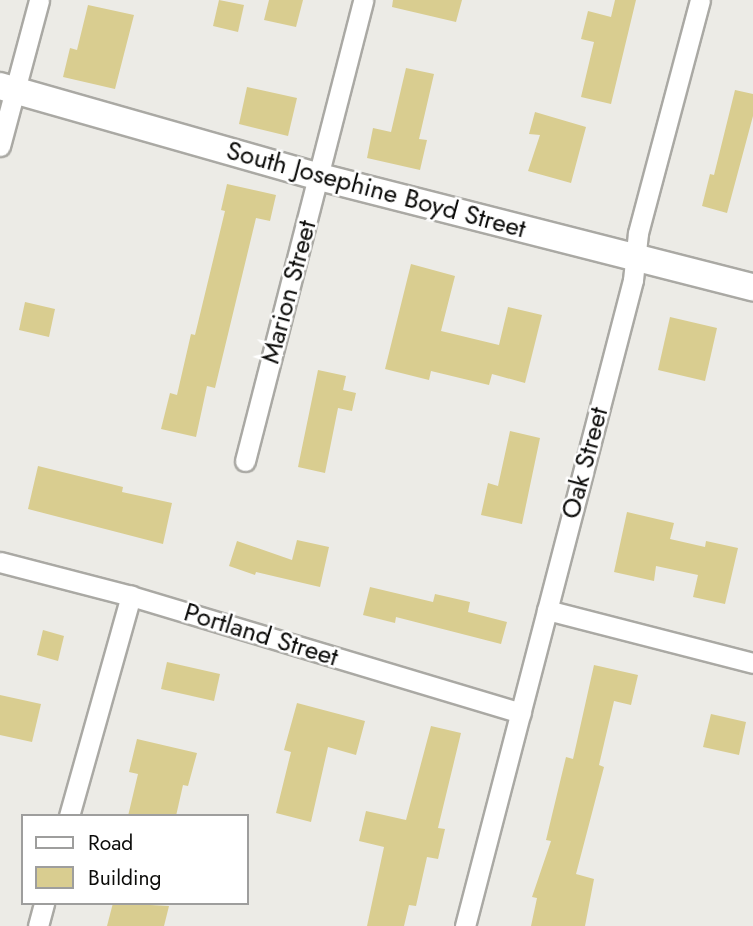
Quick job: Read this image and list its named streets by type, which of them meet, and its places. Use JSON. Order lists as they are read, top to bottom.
{
  "streets": {
    "main road": ["South Josephine Boyd Street"],
    "street": ["Marion Street", "Oak Street", "Portland Street"]
  },
  "crossings": [
    ["South Josephine Boyd Street", "Marion Street"],
    ["South Josephine Boyd Street", "Oak Street"],
    ["Oak Street", "Portland Street"]
  ],
  "legend": ["Road", "Building"]
}
